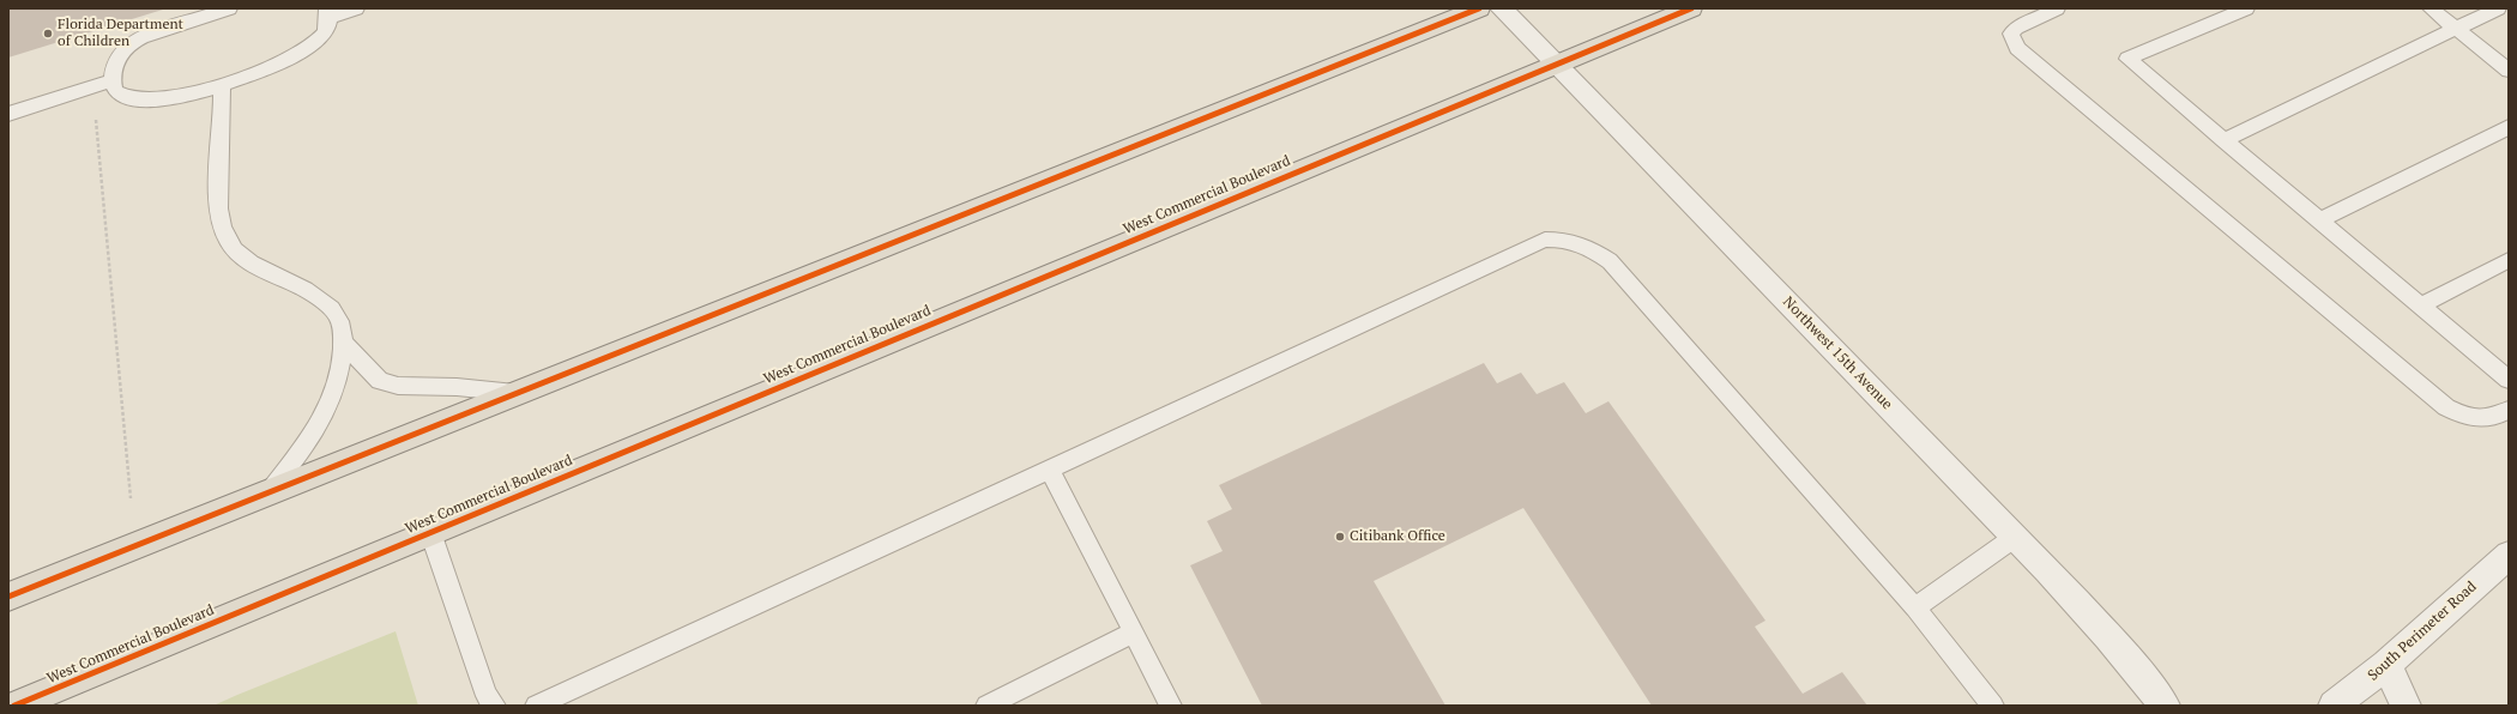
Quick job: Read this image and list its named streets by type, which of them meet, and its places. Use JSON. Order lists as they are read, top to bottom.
{
  "streets": {
    "highway": ["West Commercial Boulevard"],
    "street": ["Northwest 15th Avenue", "South Perimeter Road"]
  },
  "crossings": [
    ["West Commercial Boulevard", "Northwest 15th Avenue"]
  ],
  "places": ["Florida Department of Children", "Citibank Office"]
}
